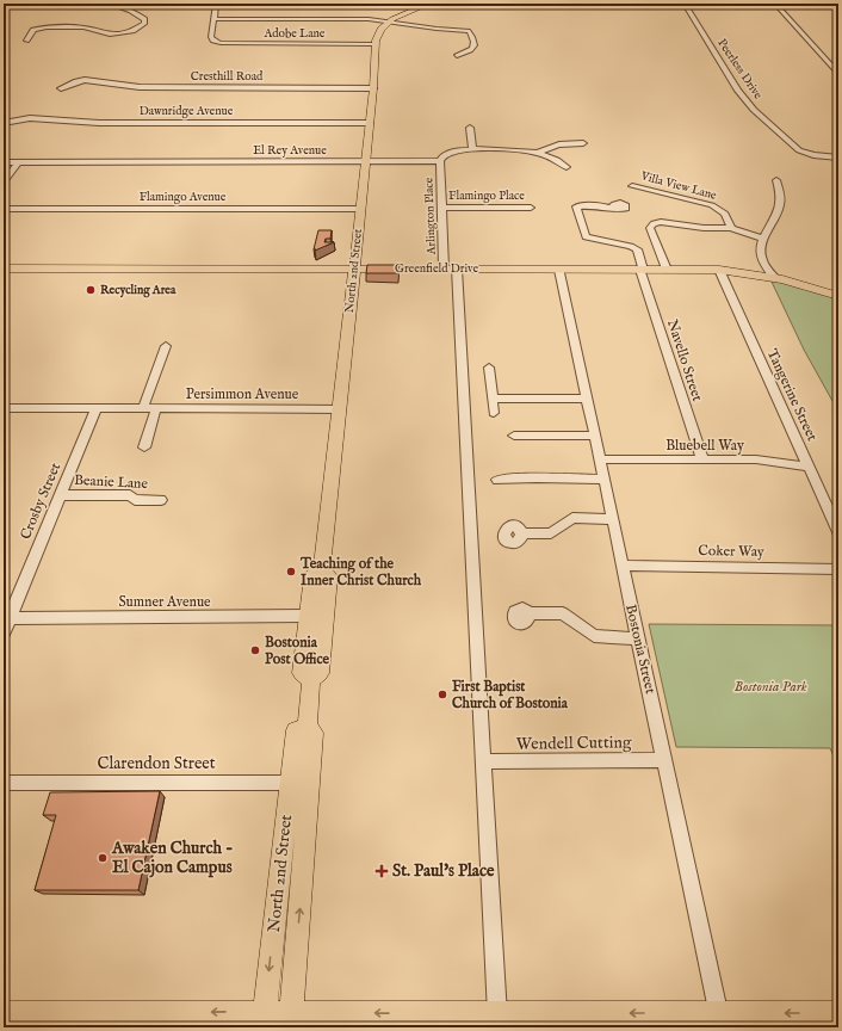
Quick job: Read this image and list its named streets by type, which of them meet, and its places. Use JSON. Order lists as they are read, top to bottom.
{
  "streets": {
    "main road": ["Greenfield Drive", "North 2nd Street"],
    "street": [
      "Adobe Lane",
      "Peerless Drive",
      "Cresthill Road",
      "Dawnridge Avenue",
      "El Rey Avenue",
      "Villa View Lane",
      "Flamingo Place",
      "Flamingo Avenue",
      "Arlington Place",
      "Navello Street",
      "Persimmon Avenue",
      "Tangerine Street",
      "Bluebell Way",
      "Beanie Lane",
      "Crosby Street",
      "Coker Way",
      "Sumner Avenue",
      "Bostonia Street",
      "Wendell Cutting",
      "Clarendon Street"
    ]
  },
  "crossings": [
    ["Adobe Lane", "North 2nd Street"],
    ["Cresthill Road", "North 2nd Street"],
    ["Dawnridge Avenue", "North 2nd Street"],
    ["El Rey Avenue", "Arlington Place"],
    ["El Rey Avenue", "North 2nd Street"],
    ["Flamingo Place", "Arlington Place"],
    ["Flamingo Avenue", "North 2nd Street"],
    ["Arlington Place", "Greenfield Drive"],
    ["Arlington Place", "Wendell Cutting"],
    ["Greenfield Drive", "North 2nd Street"],
    ["Greenfield Drive", "Navello Street"],
    ["Greenfield Drive", "Tangerine Street"],
    ["Greenfield Drive", "Bostonia Street"],
    ["North 2nd Street", "Persimmon Avenue"],
    ["North 2nd Street", "Sumner Avenue"],
    ["North 2nd Street", "Clarendon Street"],
    ["Navello Street", "Bluebell Way"],
    ["Persimmon Avenue", "Crosby Street"],
    ["Tangerine Street", "Bluebell Way"],
    ["Bluebell Way", "Bostonia Street"],
    ["Beanie Lane", "Crosby Street"],
    ["Crosby Street", "Sumner Avenue"],
    ["Coker Way", "Bostonia Street"],
    ["Bostonia Street", "Wendell Cutting"]
  ],
  "parks": ["Bostonia Park"],
  "places": {
    "other": [
      "Recycling Area",
      "Teaching of the Inner Christ Church",
      "Bostonia Post Office",
      "First Baptist Church of Bostonia",
      "Awaken Church - El Cajon Campus"
    ],
    "health": ["St. Paul's Place"]
  }
}
